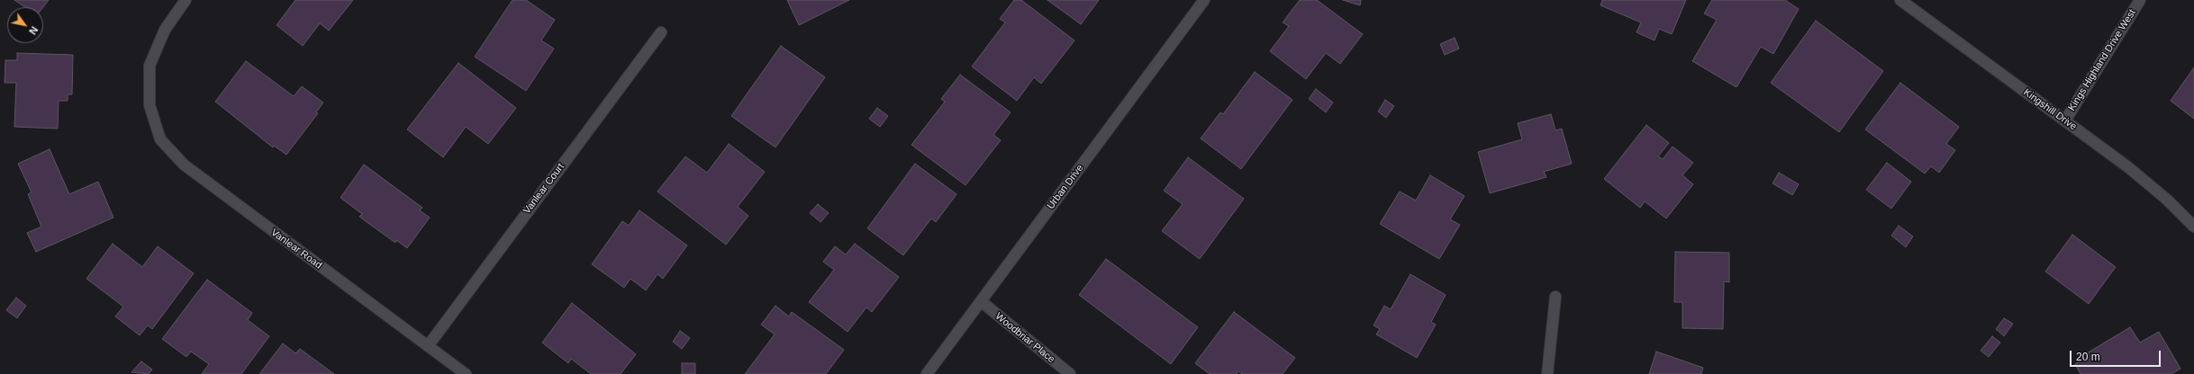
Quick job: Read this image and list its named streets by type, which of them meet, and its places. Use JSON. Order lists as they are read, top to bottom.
{
  "streets": {
    "street": [
      "Kings Highland Drive West",
      "Kingshill Drive",
      "Urban Drive",
      "Vanlear Court",
      "Vanlear Road",
      "Woodbriar Place"
    ]
  },
  "crossings": [
    ["Kings Highland Drive West", "Kingshill Drive"],
    ["Urban Drive", "Woodbriar Place"],
    ["Vanlear Court", "Vanlear Road"]
  ],
  "scale_bar": "20 m",
  "north": "bottom right"
}
